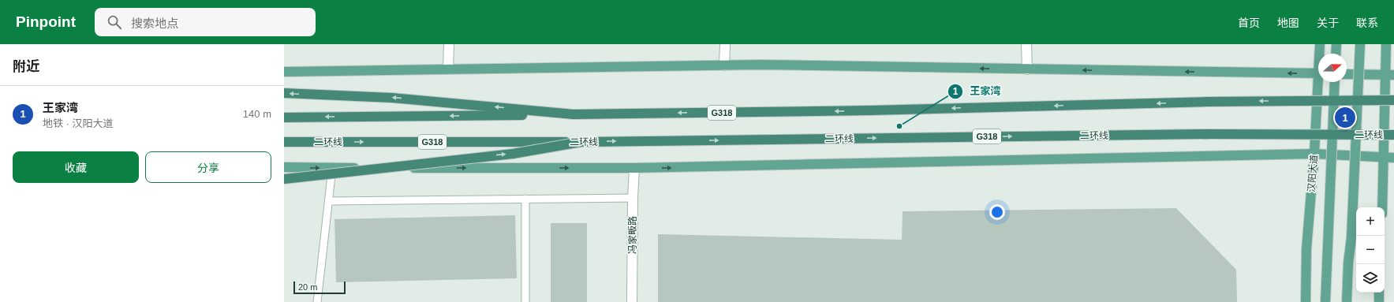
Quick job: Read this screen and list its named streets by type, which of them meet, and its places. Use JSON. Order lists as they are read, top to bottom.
{
  "streets": {
    "highway": ["G318", "二环线"],
    "main road": ["汉阳大道"],
    "street": ["冯家畈路"]
  },
  "places": ["王家湾"],
  "scale_bar": "20 m",
  "north": "right",
  "page": {
    "header": "Pinpoint",
    "search": "搜索地点",
    "nav": [
      "首页",
      "地图",
      "关于",
      "联系"
    ],
    "heading": "附近",
    "list": [
      {
        "mark": "1",
        "name": "王家湾",
        "note": "地铁 · 汉阳大道",
        "value": "140 m"
      }
    ],
    "pins": "1",
    "buttons": ["收藏", "分享"],
    "map_buttons": ["+", "−"],
    "scale": "20 m"
  }
}
